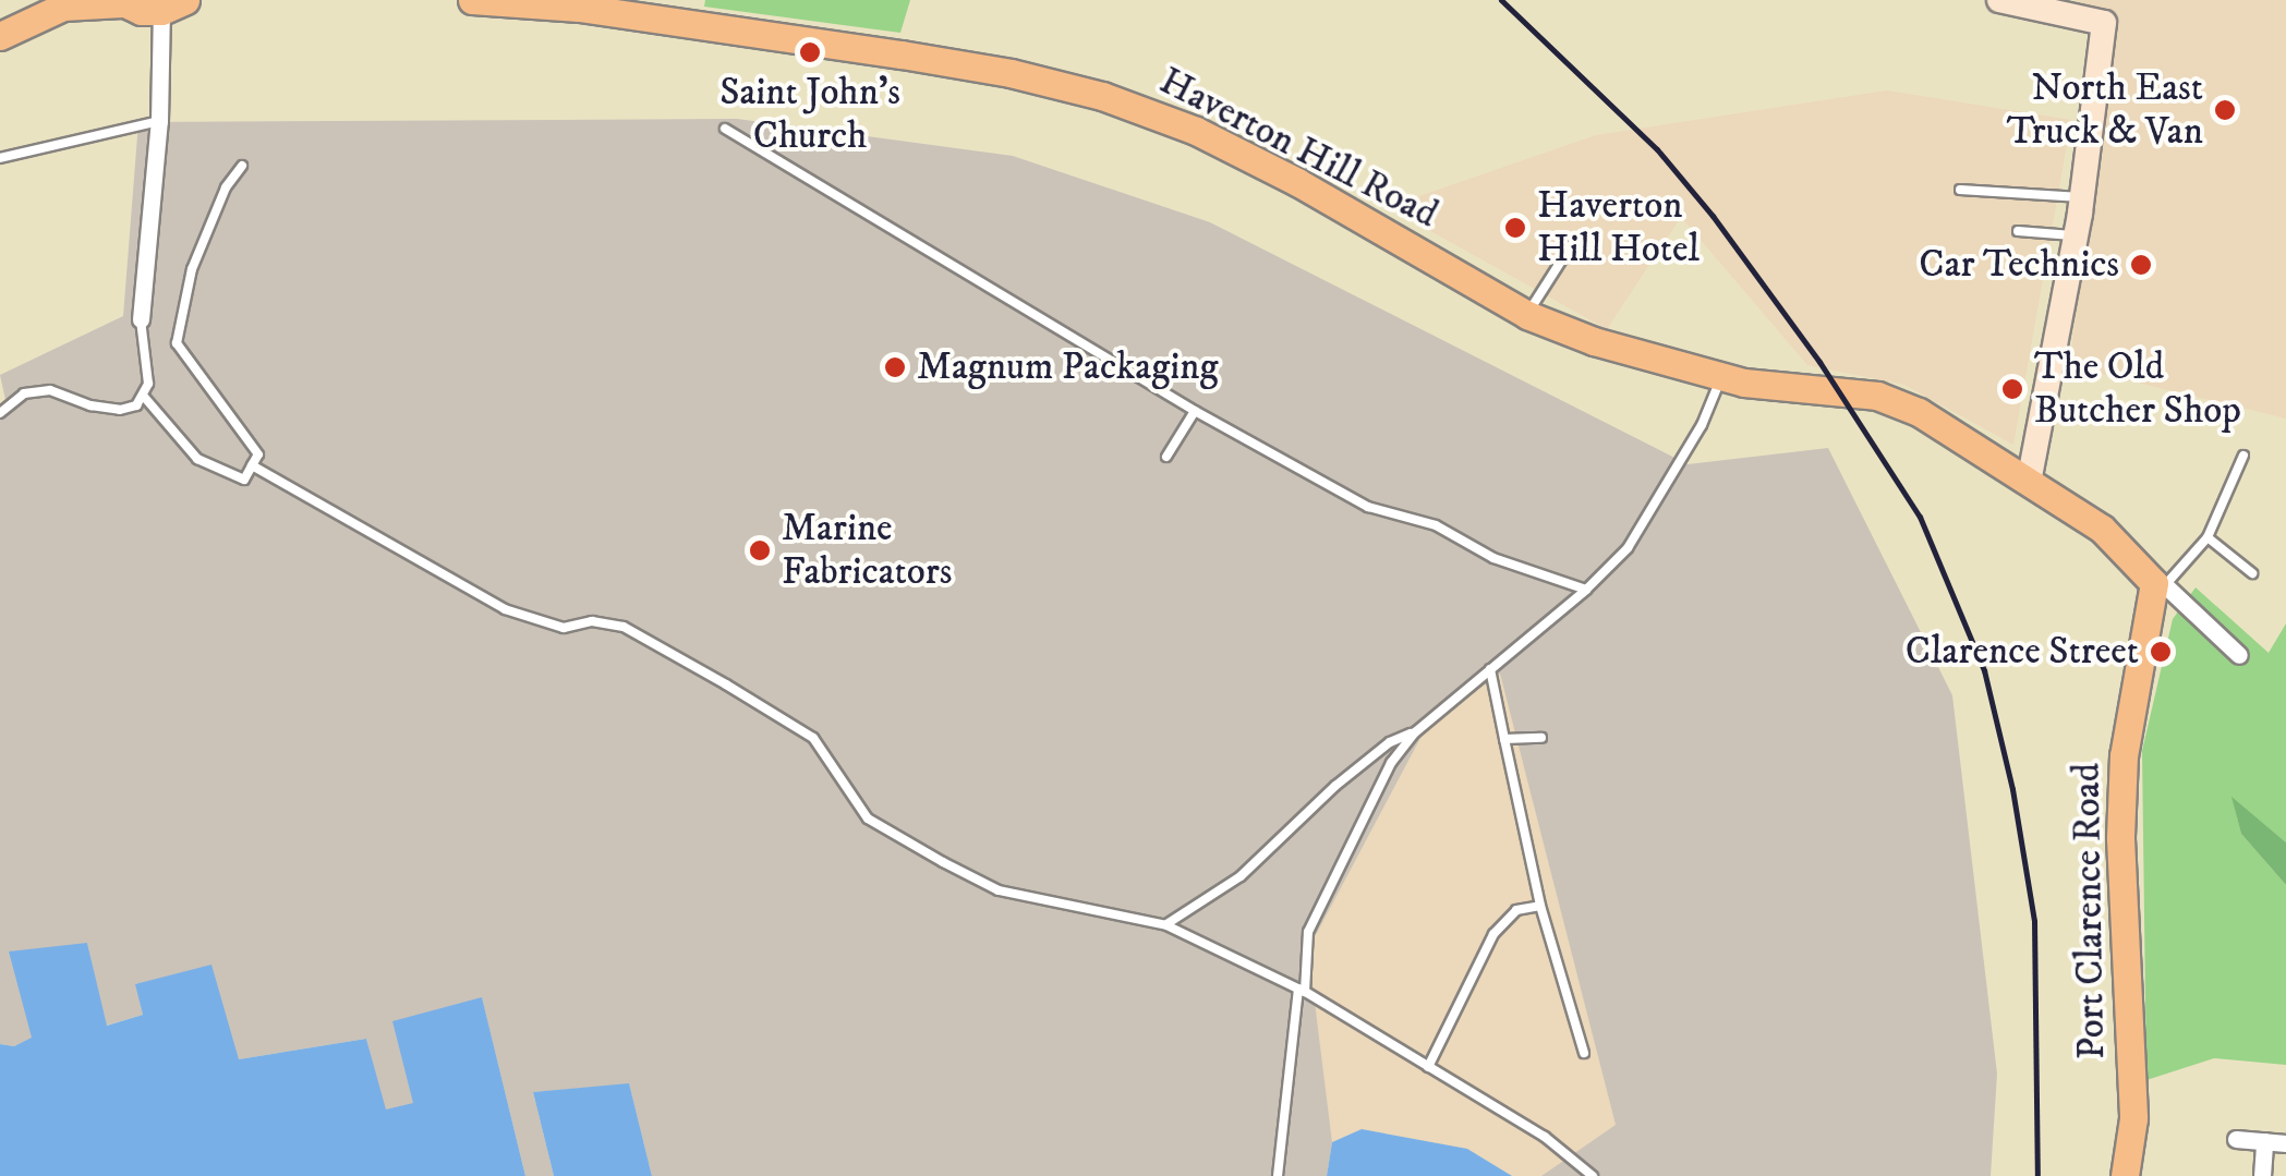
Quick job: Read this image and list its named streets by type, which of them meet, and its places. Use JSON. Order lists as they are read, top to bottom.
{
  "streets": {
    "main road": ["Haverton Hill Road", "Port Clarence Road"]
  },
  "places": [
    "Saint John's Church",
    "North East Truck & Van",
    "Haverton Hill Hotel",
    "Car Technics",
    "Magnum Packaging",
    "The Old Butcher Shop",
    "Marine Fabricators",
    "Clarence Street"
  ]
}
